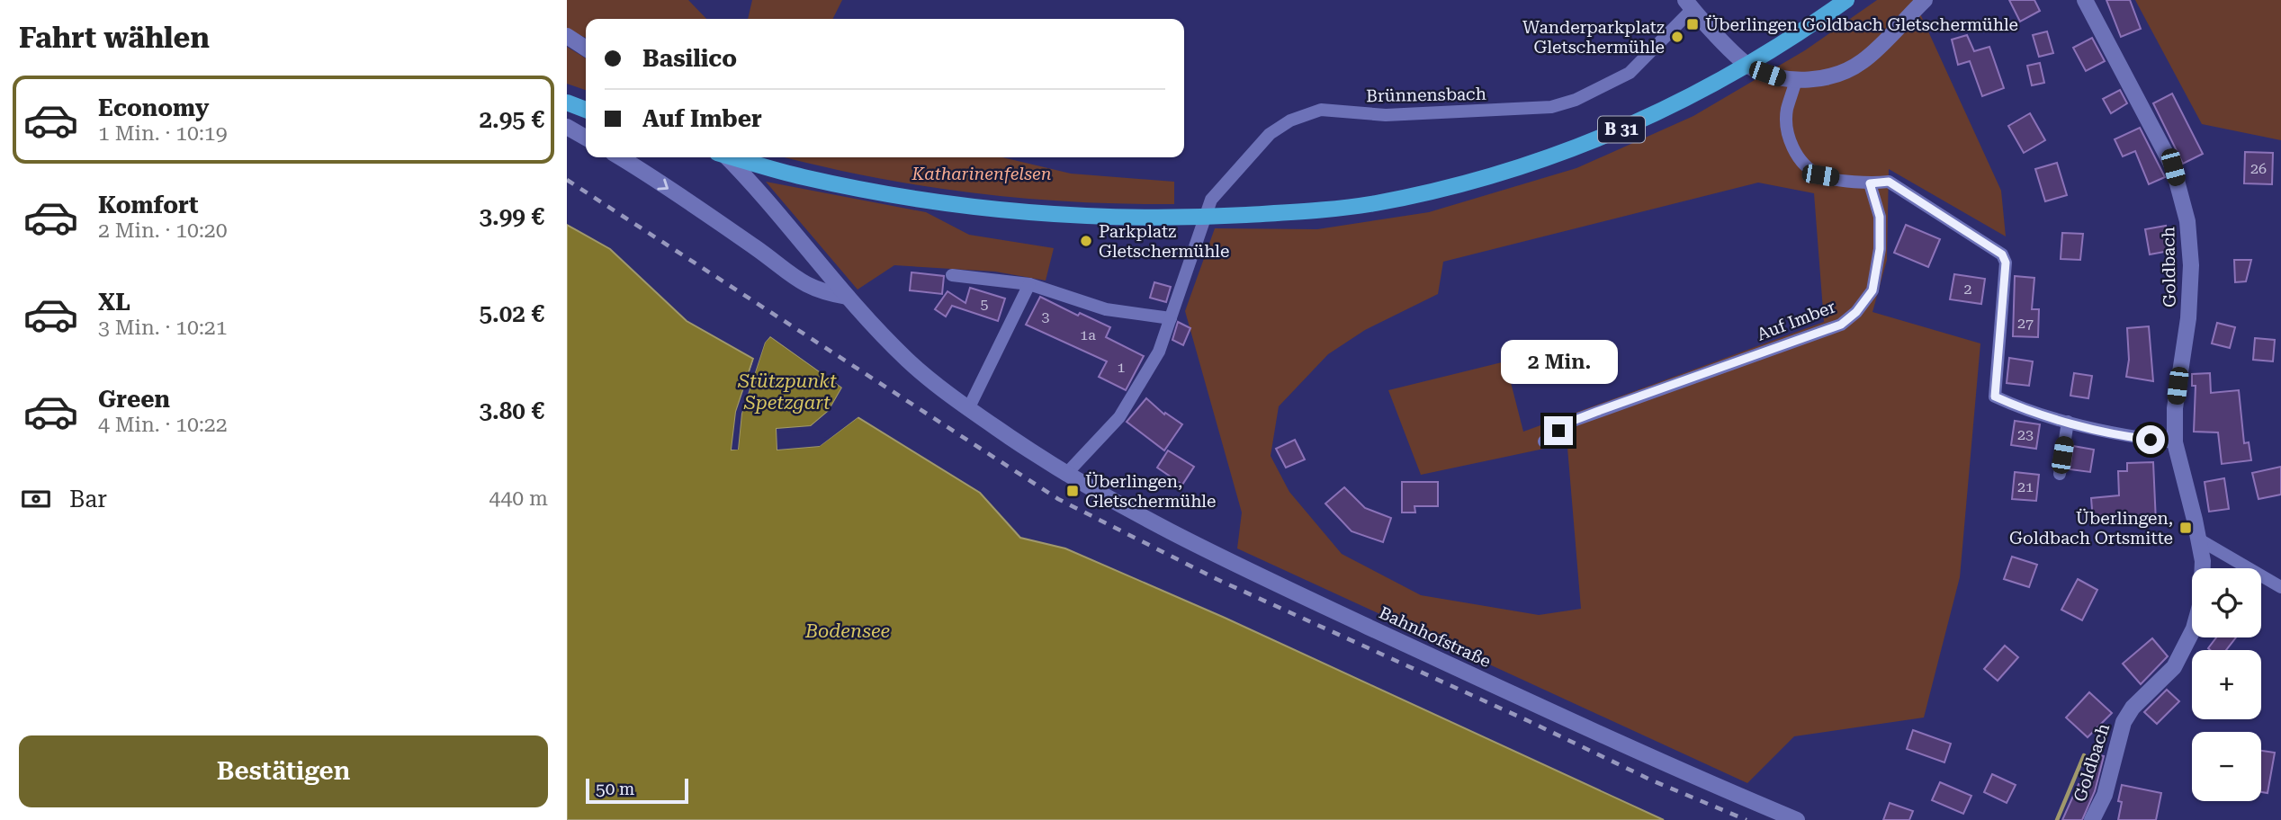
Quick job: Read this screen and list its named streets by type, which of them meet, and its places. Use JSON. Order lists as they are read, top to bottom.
{
  "streets": {
    "main road": ["B 31"],
    "street": [
      "Brünnensbach",
      "Goldbach",
      "Auf Imber",
      "Bahnhofstraße"
    ]
  },
  "crossings": [
    ["Brünnensbach", "Bahnhofstraße"]
  ],
  "water": ["Stützpunkt Spetzgart", "Bodensee"],
  "parks": ["Katharinenfelsen"],
  "places": {
    "transit": ["Überlingen Goldbach Gletschermühle", "Überlingen, Gletschermühle", "Überlingen, Goldbach Ortsmitte"],
    "other": ["Wanderparkplatz Gletschermühle", "Parkplatz Gletschermühle"]
  },
  "house_numbers": [
    "26",
    "2",
    "5",
    "3",
    "27",
    "1a",
    "1",
    "23",
    "21"
  ],
  "scale_bar": "50 m",
  "page": {
    "heading": "Fahrt wählen",
    "banner": ["Basilico", "Auf Imber"],
    "list": [
      {
        "name": "Economy",
        "note": "1 Min. · 10:19",
        "value": "2.95 €"
      },
      {
        "name": "Komfort",
        "note": "2 Min. · 10:20",
        "value": "3.99 €"
      },
      {
        "name": "XL",
        "note": "3 Min. · 10:21",
        "value": "5.02 €"
      },
      {
        "name": "Green",
        "note": "4 Min. · 10:22",
        "value": "3.80 €"
      }
    ],
    "bubble": "2 Min.",
    "pay": ["Bar", "440 m"],
    "map_buttons": ["+", "−"],
    "buttons": "Bestätigen",
    "scale": "50 m"
  }
}
